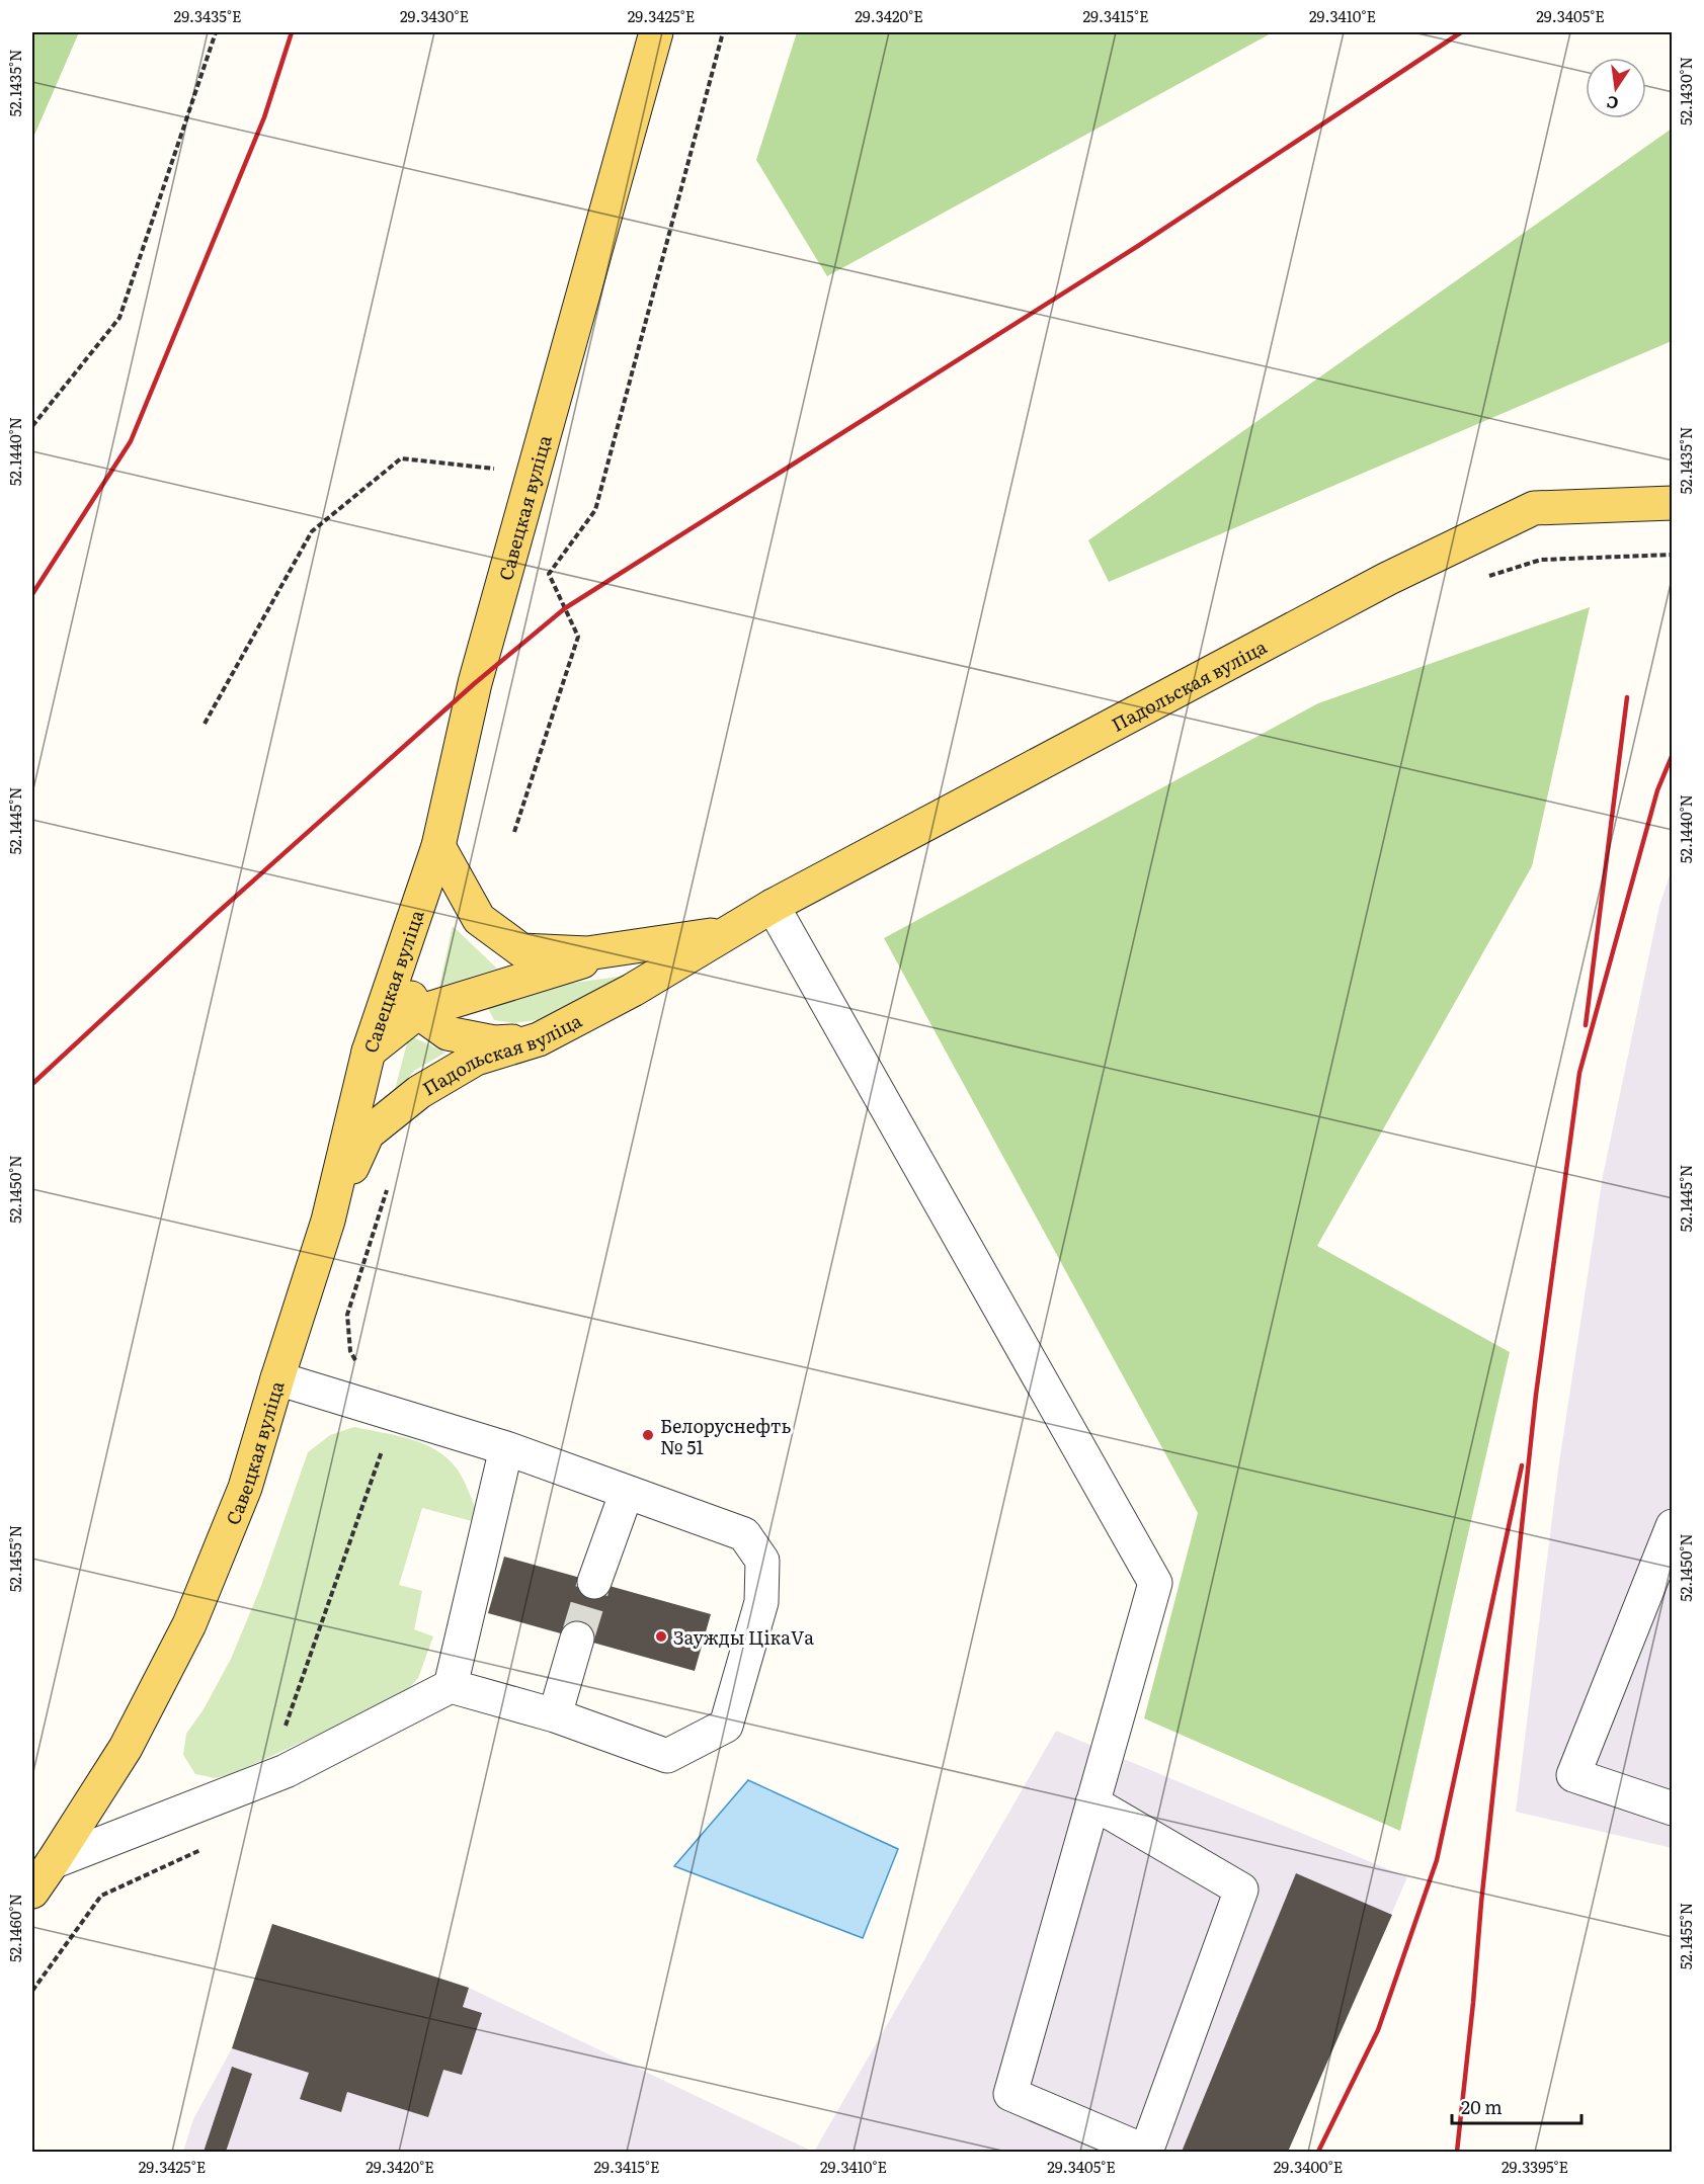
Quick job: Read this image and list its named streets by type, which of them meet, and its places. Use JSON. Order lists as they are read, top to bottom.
{
  "streets": {
    "main road": ["Савецкая вуліца", "Падольская вуліца"]
  },
  "crossings": [
    ["Савецкая вуліца", "Падольская вуліца"]
  ],
  "places": ["Белоруснефть № 51", "Заужды ЦікаVа"],
  "scale_bar": "20 m",
  "north": "bottom",
  "coordinates": [
    "29.3435°E",
    "29.3430°E",
    "29.3425°E",
    "29.3420°E",
    "29.3415°E",
    "29.3410°E",
    "29.3405°E",
    "52.1435°N",
    "52.1430°N",
    "52.1440°N",
    "52.1445°N",
    "52.1450°N",
    "52.1455°N",
    "52.1460°N",
    "29.3400°E",
    "29.3395°E"
  ]
}
